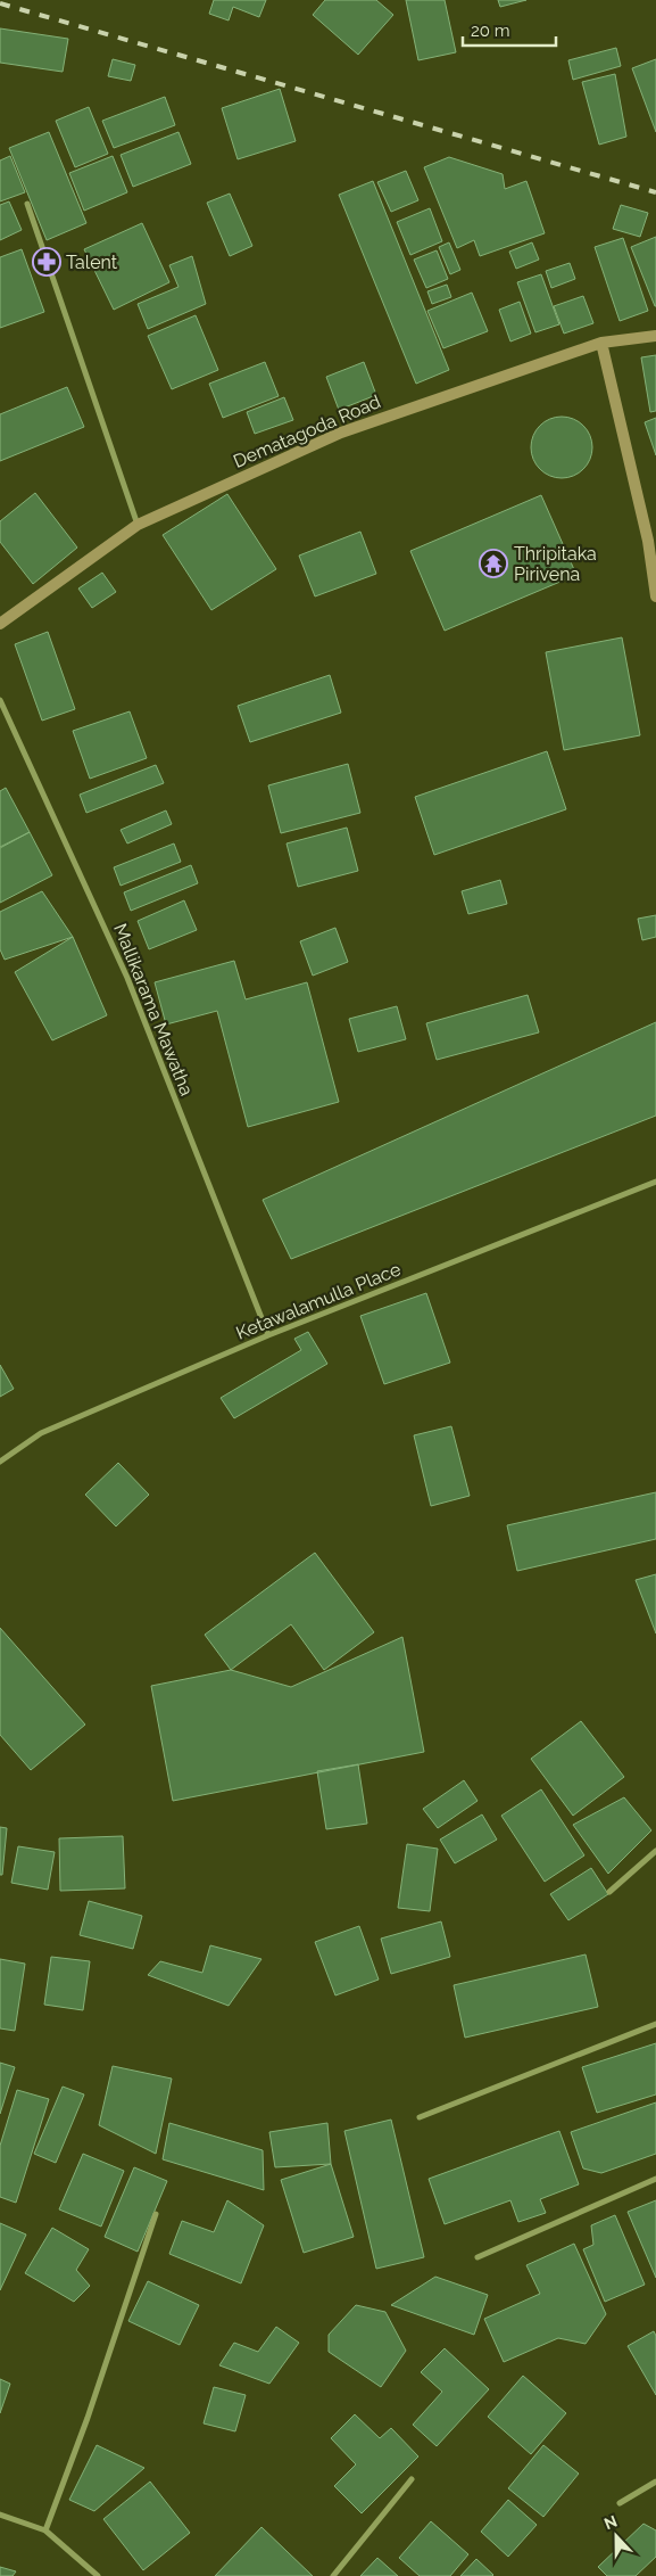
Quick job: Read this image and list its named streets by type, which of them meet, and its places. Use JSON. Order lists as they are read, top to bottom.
{
  "streets": {
    "main road": ["Dematagoda Road"],
    "street": ["Mallikarama Mawatha", "Ketawalamulla Place"]
  },
  "crossings": [
    ["Mallikarama Mawatha", "Ketawalamulla Place"]
  ],
  "places": {
    "pharmacy": ["Talent"],
    "temple": ["Thripitaka Pirivena"]
  },
  "scale_bar": "20 m",
  "north": "top"
}
